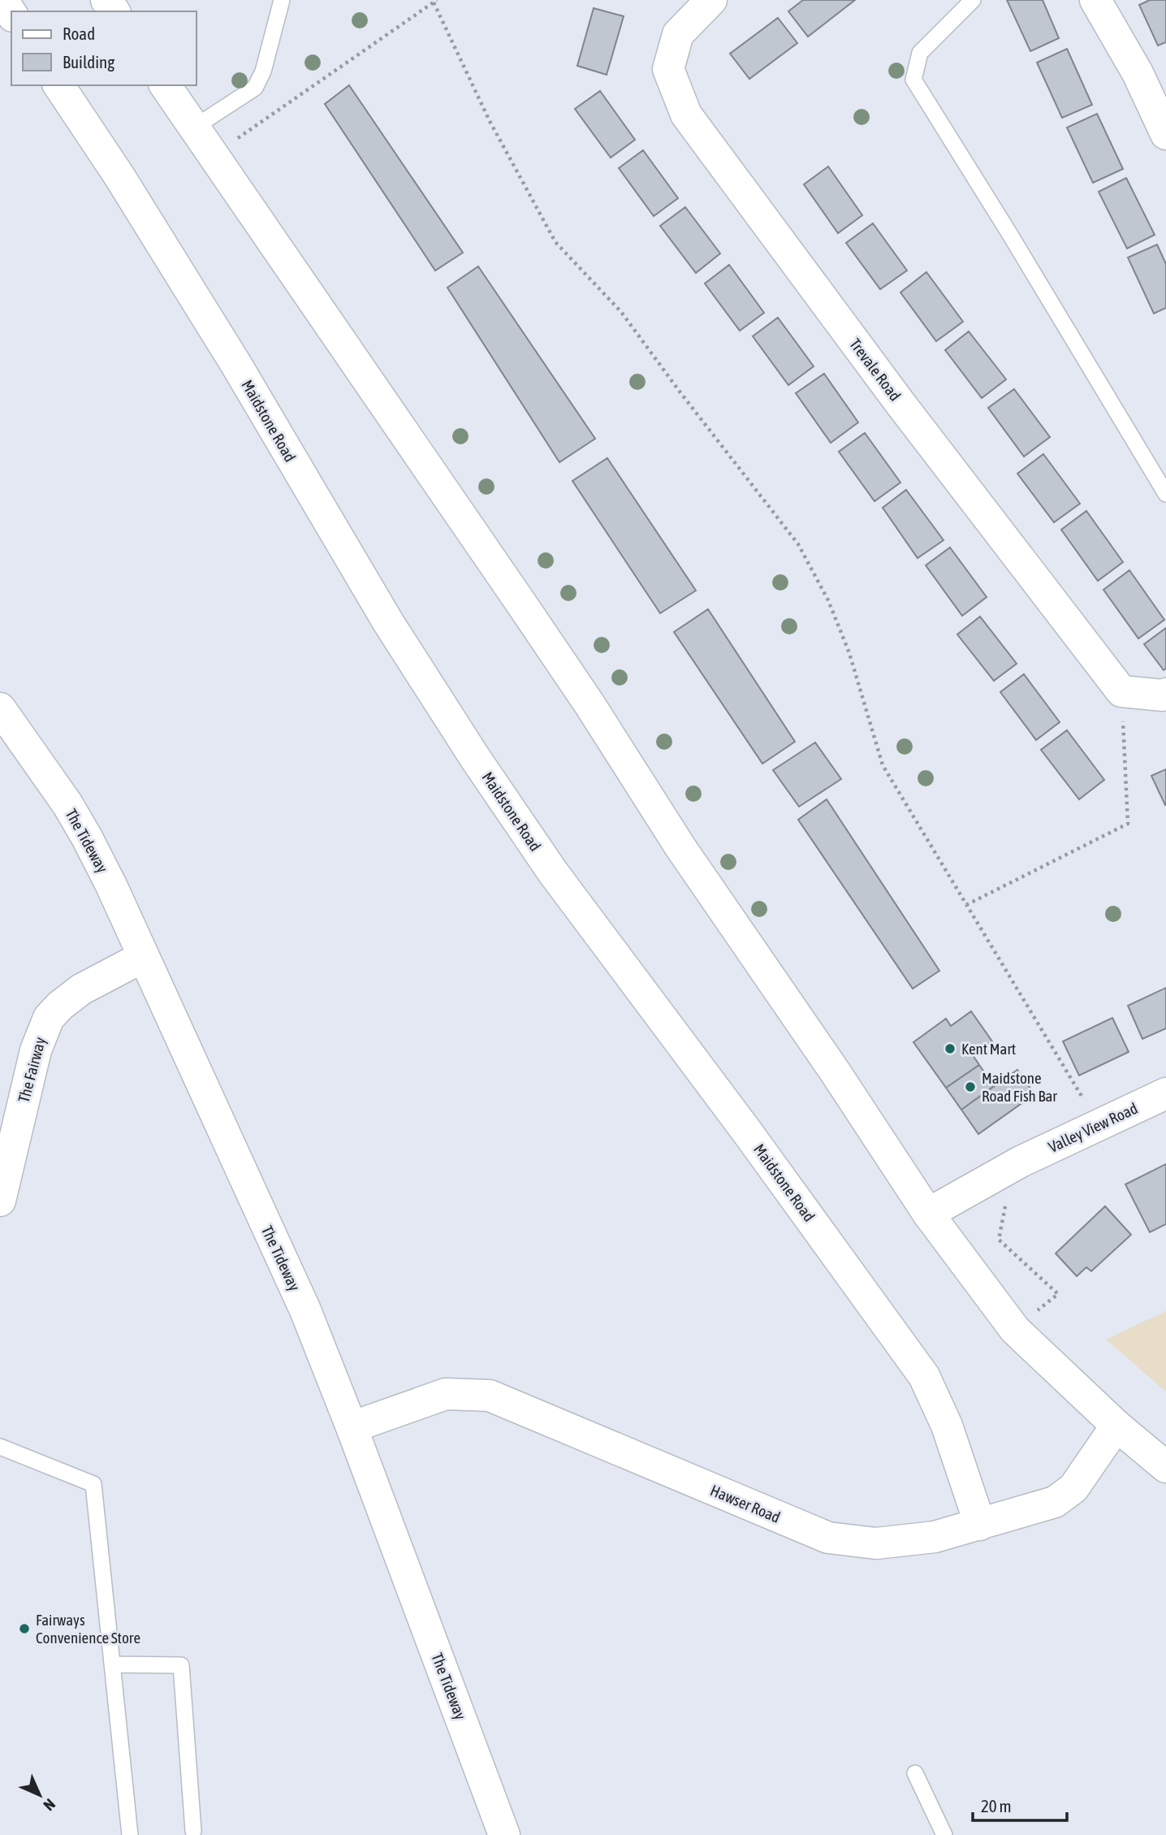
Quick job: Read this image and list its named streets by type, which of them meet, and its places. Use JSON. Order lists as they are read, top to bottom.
{
  "streets": {
    "street": [
      "Trevale Road",
      "Maidstone Road",
      "The Tideway",
      "The Fairway",
      "Valley View Road",
      "Hawser Road"
    ]
  },
  "crossings": [
    ["Maidstone Road", "Hawser Road"],
    ["The Tideway", "The Fairway"],
    ["The Tideway", "Hawser Road"]
  ],
  "places": ["Kent Mart", "Maidstone Road Fish Bar", "Fairways Convenience Store"],
  "legend": ["Road", "Building"],
  "scale_bar": "20 m",
  "north": "bottom right"
}
